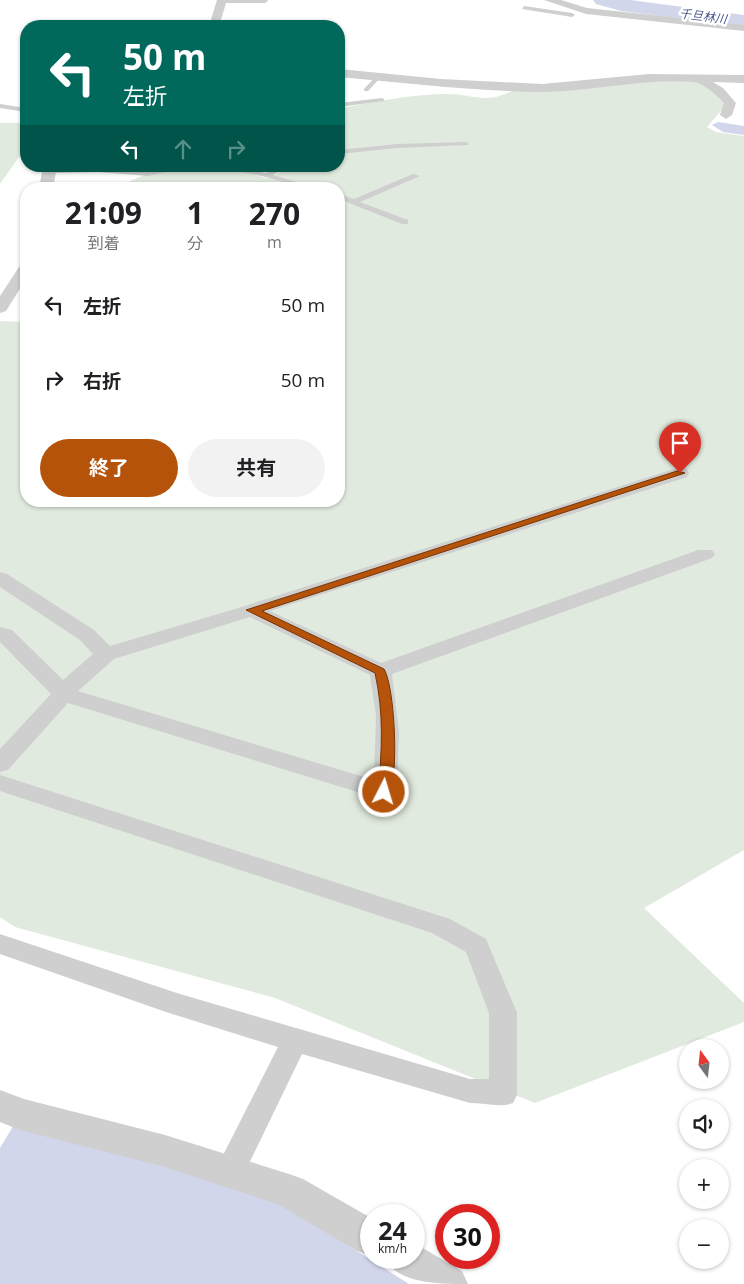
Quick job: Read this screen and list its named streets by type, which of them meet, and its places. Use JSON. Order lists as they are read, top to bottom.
{
  "water": ["千旦林川"],
  "north": "top",
  "page": {
    "turn": ["50 m", "左折"],
    "eta": [
      "21:09",
      "到着",
      "1",
      "分",
      "270",
      "m"
    ],
    "list": [
      {
        "name": "左折",
        "value": "50 m"
      },
      {
        "name": "右折",
        "value": "50 m"
      }
    ],
    "buttons": ["終了", "共有"],
    "map_buttons": ["+", "−"],
    "speed": "24 km/h",
    "limit": "30"
  }
}
